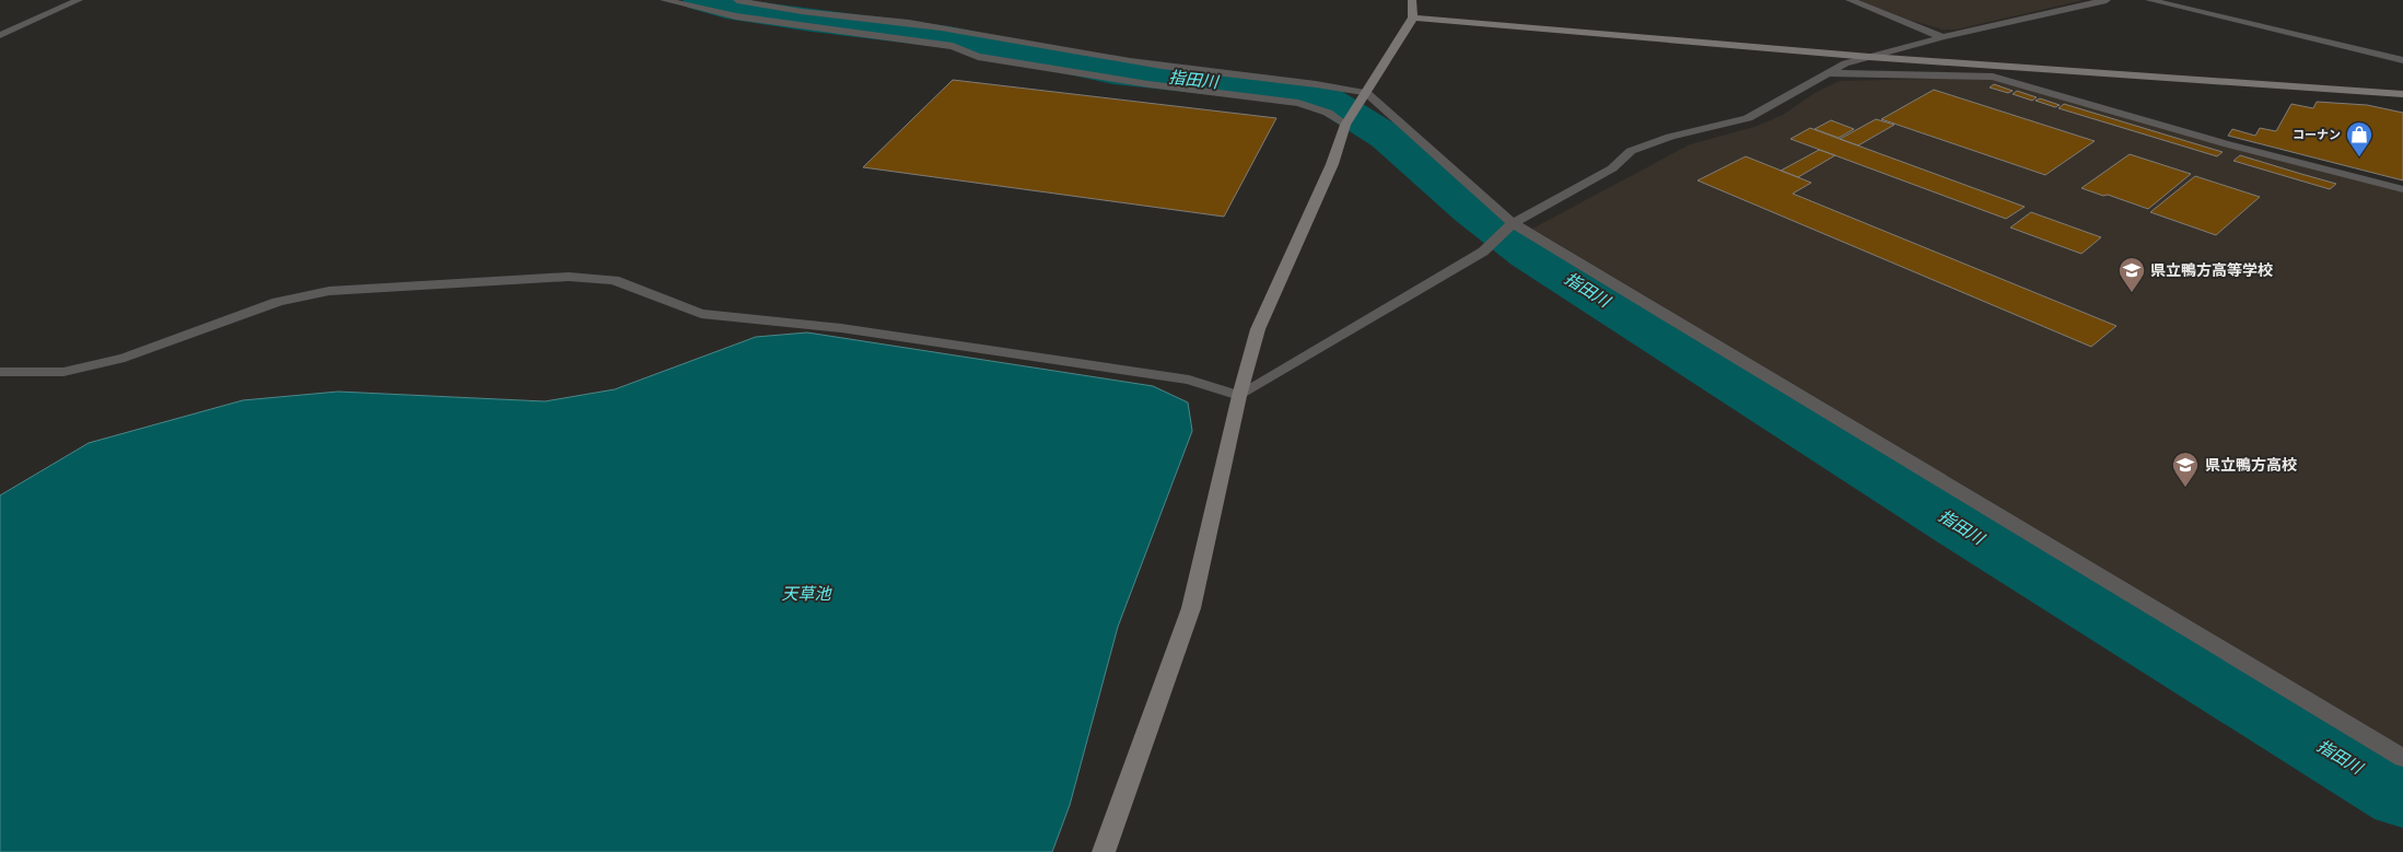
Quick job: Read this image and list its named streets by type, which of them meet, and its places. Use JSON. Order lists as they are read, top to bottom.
{
  "water": ["指田川", "天草池"],
  "places": {
    "shop": ["コーナン"],
    "school or university": ["県立鴨方高等学校", "県立鴨方高校"]
  }
}
